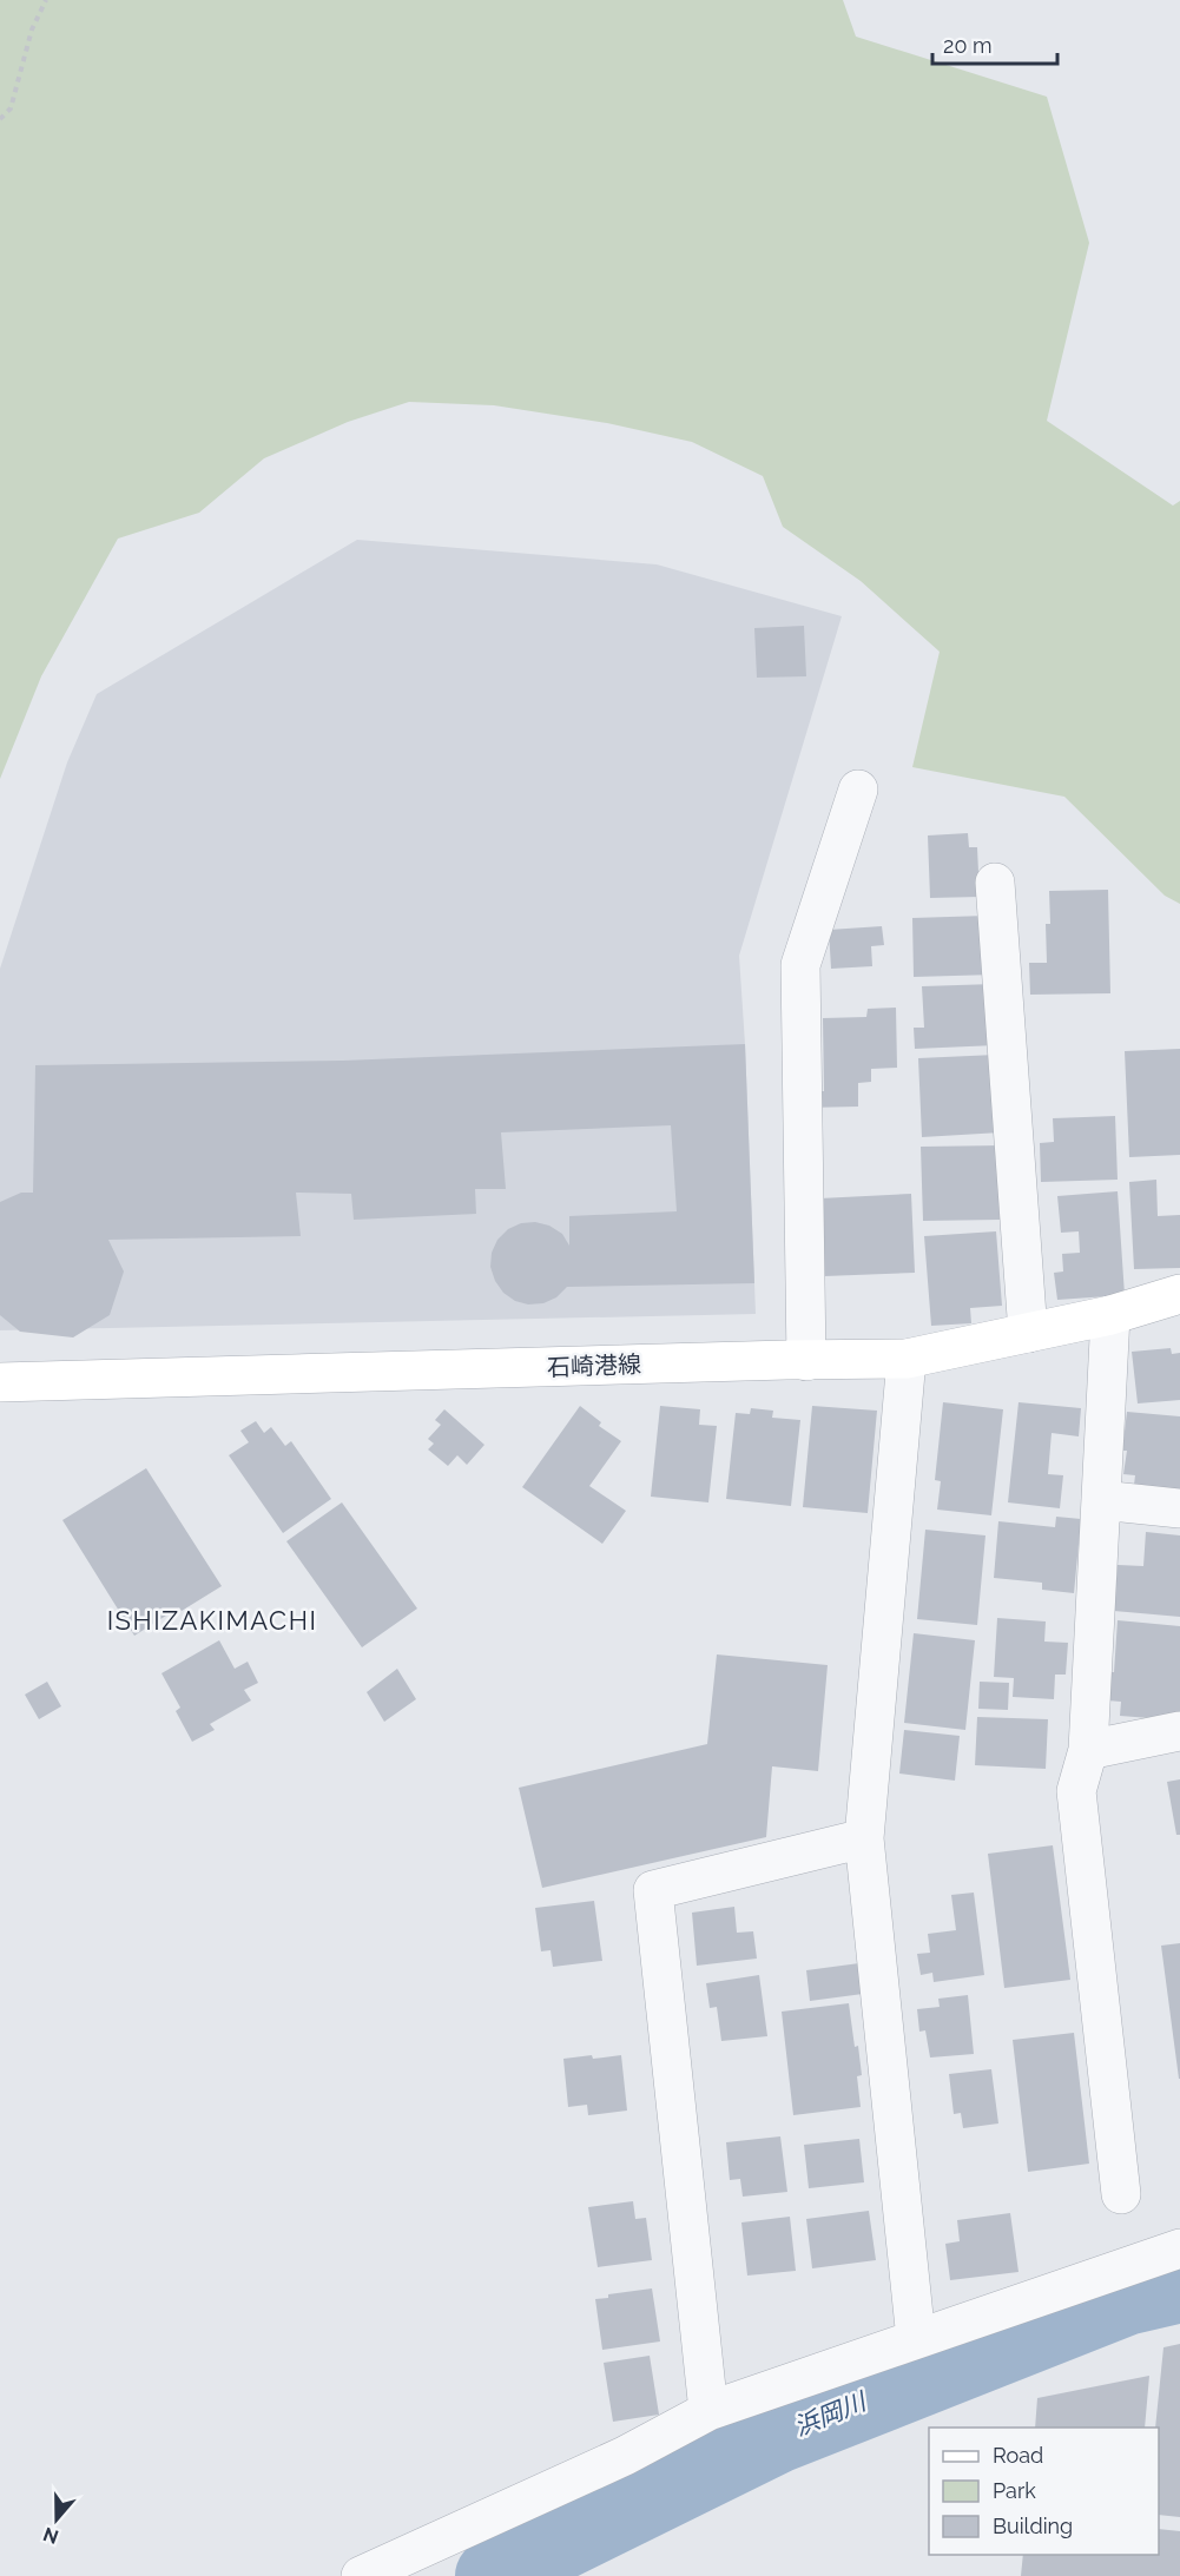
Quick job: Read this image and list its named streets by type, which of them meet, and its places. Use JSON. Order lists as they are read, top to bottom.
{
  "streets": {
    "main road": ["石崎港線"]
  },
  "districts": ["ISHIZAKIMACHI"],
  "water": ["浜岡川"],
  "legend": ["Road", "Park", "Building"],
  "scale_bar": "20 m",
  "north": "bottom"
}
